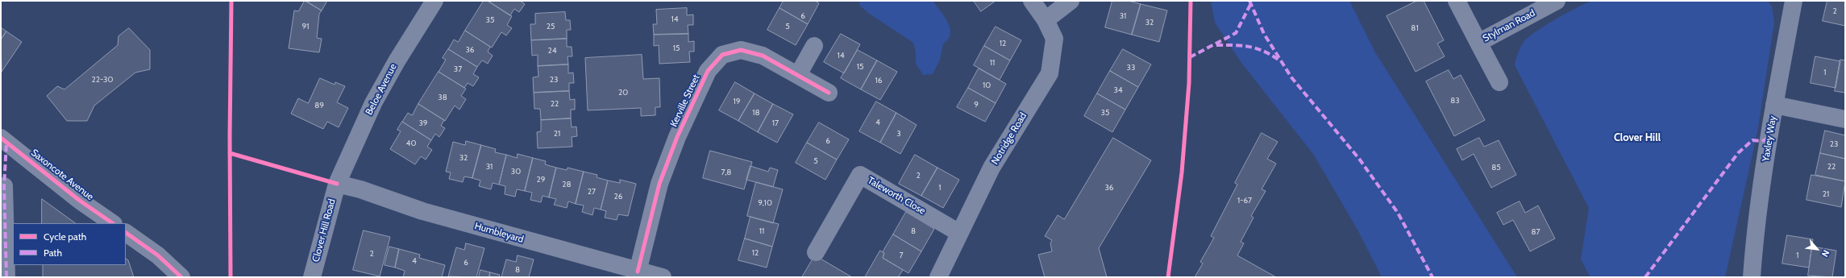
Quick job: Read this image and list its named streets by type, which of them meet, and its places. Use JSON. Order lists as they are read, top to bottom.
{
  "streets": {
    "street": [
      "Stylman Road",
      "Beloe Avenue",
      "Kerville Street",
      "Notridge Road",
      "Yaxley Way",
      "Saxoncote Avenue",
      "Taleworth Close",
      "Clover Hill Road",
      "Humbleyard"
    ]
  },
  "crossings": [
    ["Beloe Avenue", "Clover Hill Road"],
    ["Beloe Avenue", "Humbleyard"],
    ["Kerville Street", "Humbleyard"],
    ["Notridge Road", "Taleworth Close"],
    ["Clover Hill Road", "Humbleyard"]
  ],
  "districts": ["Clover Hill"],
  "house_numbers": [
    "2",
    "6",
    "31",
    "14",
    "35",
    "32",
    "91",
    "25",
    "5",
    "81",
    "12",
    "15",
    "36",
    "24",
    "14",
    "11",
    "15",
    "33",
    "37",
    "1",
    "22-30",
    "23",
    "16",
    "10",
    "34",
    "20",
    "38",
    "83",
    "19",
    "22",
    "9",
    "89",
    "18",
    "35",
    "4",
    "39",
    "17",
    "21",
    "3",
    "6",
    "40",
    "23",
    "32",
    "5",
    "31",
    "22",
    "85",
    "30",
    "7,8",
    "2",
    "29",
    "28",
    "1",
    "36",
    "27",
    "21",
    "26",
    "1-67",
    "9,10",
    "11",
    "8",
    "87",
    "12",
    "2",
    "7",
    "1",
    "4",
    "6",
    "8"
  ],
  "legend": ["Cycle path", "Path"],
  "north": "bottom right"
}
